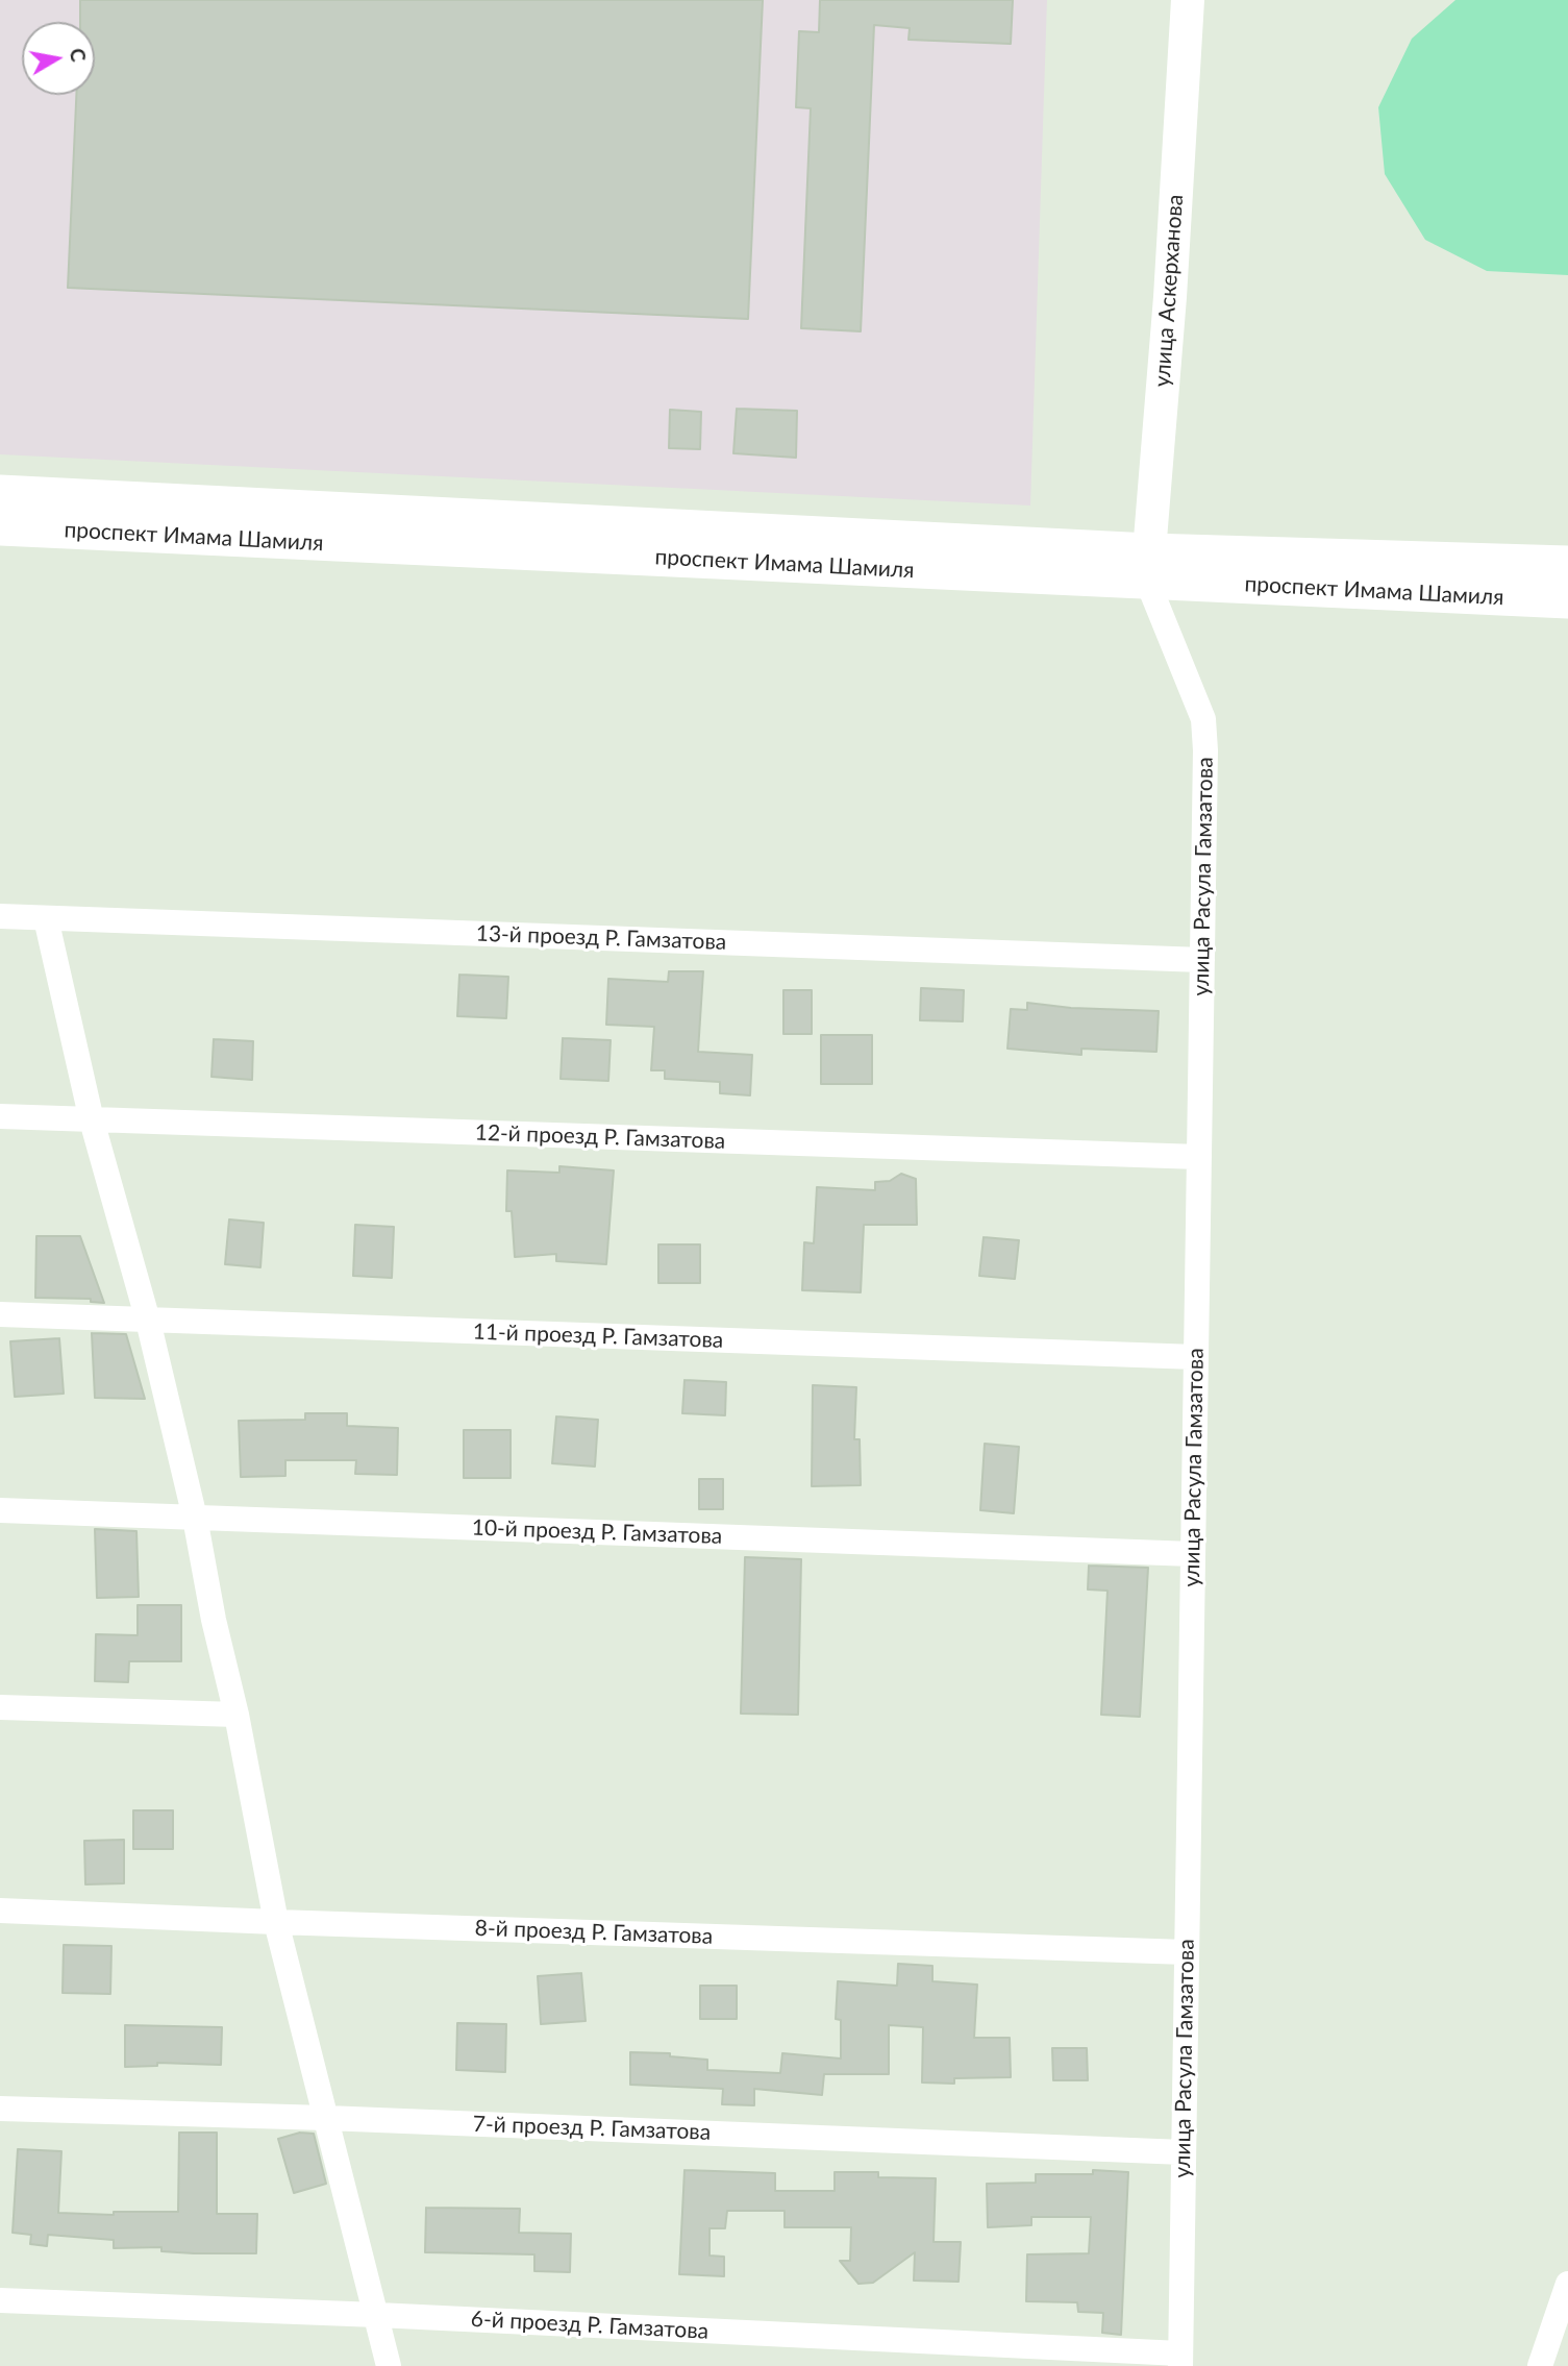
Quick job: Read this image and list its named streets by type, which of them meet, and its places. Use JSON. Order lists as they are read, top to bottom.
{
  "streets": {
    "main road": ["проспект Имама Шамиля"],
    "street": [
      "улица Аскерханова",
      "улица Расула Гамзатова",
      "13-й проезд Р. Гамзатова",
      "12-й проезд Р. Гамзатова",
      "11-й проезд Р. Гамзатова",
      "10-й проезд Р. Гамзатова",
      "8-й проезд Р. Гамзатова",
      "7-й проезд Р. Гамзатова",
      "6-й проезд Р. Гамзатова"
    ]
  },
  "crossings": [
    ["улица Аскерханова", "проспект Имама Шамиля"],
    ["улица Аскерханова", "улица Расула Гамзатова"],
    ["проспект Имама Шамиля", "улица Расула Гамзатова"],
    ["улица Расула Гамзатова", "13-й проезд Р. Гамзатова"],
    ["улица Расула Гамзатова", "12-й проезд Р. Гамзатова"],
    ["улица Расула Гамзатова", "11-й проезд Р. Гамзатова"],
    ["улица Расула Гамзатова", "10-й проезд Р. Гамзатова"],
    ["улица Расула Гамзатова", "8-й проезд Р. Гамзатова"],
    ["улица Расула Гамзатова", "7-й проезд Р. Гамзатова"],
    ["улица Расула Гамзатова", "6-й проезд Р. Гамзатова"]
  ],
  "north": "right"
}
